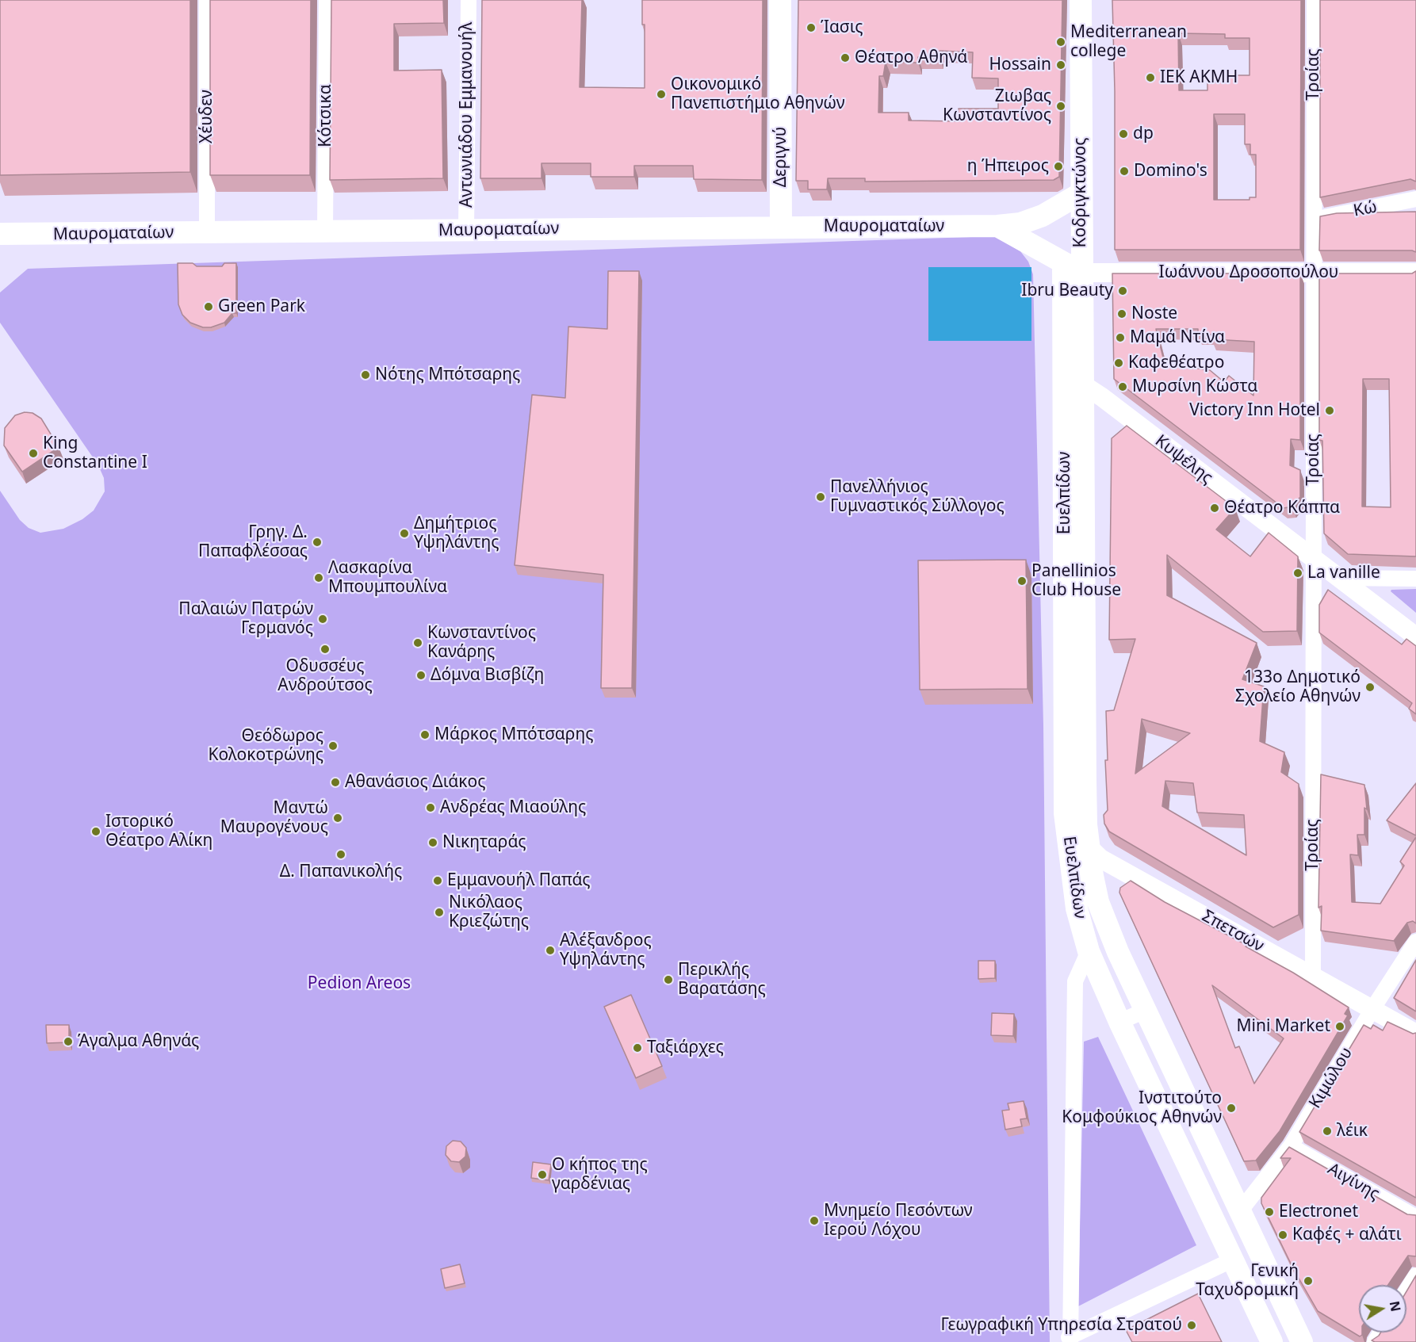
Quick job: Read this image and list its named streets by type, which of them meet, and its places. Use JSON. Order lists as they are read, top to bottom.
{
  "streets": {
    "main road": [
      "Δεριγνύ",
      "Κοδριγκτώνος",
      "Μαυροματαίων",
      "Ευελπίδων"
    ],
    "street": [
      "Τροίας",
      "Αντωνιάδου Εμμανουήλ",
      "Κότσικα",
      "Χέυδεν",
      "Κώ",
      "Ιωάννου Δροσοπούλου",
      "Κυψέλης",
      "Σπετσών",
      "Κιμώλου",
      "Αιγίνης"
    ]
  },
  "crossings": [
    ["Τροίας", "Κώ"],
    ["Τροίας", "Ιωάννου Δροσοπούλου"],
    ["Τροίας", "Κυψέλης"],
    ["Τροίας", "Σπετσών"],
    ["Αντωνιάδου Εμμανουήλ", "Μαυροματαίων"],
    ["Κότσικα", "Μαυροματαίων"],
    ["Χέυδεν", "Μαυροματαίων"],
    ["Δεριγνύ", "Μαυροματαίων"],
    ["Κοδριγκτώνος", "Μαυροματαίων"],
    ["Κοδριγκτώνος", "Ιωάννου Δροσοπούλου"],
    ["Κοδριγκτώνος", "Κυψέλης"],
    ["Κοδριγκτώνος", "Ευελπίδων"],
    ["Μαυροματαίων", "Ιωάννου Δροσοπούλου"],
    ["Κυψέλης", "Ευελπίδων"],
    ["Ευελπίδων", "Σπετσών"],
    ["Ευελπίδων", "Κιμώλου"],
    ["Σπετσών", "Κιμώλου"],
    ["Κιμώλου", "Αιγίνης"]
  ],
  "parks": ["Pedion Areos"],
  "places": [
    "Ίασις",
    "Mediterranean college",
    "Θέατρο Αθηνά",
    "Hossain",
    "ΙΕΚ ΑΚΜΗ",
    "Οικονομικό Πανεπιστήμιο Αθηνών",
    "Ζιωβας Κωνσταντίνος",
    "dp",
    "η Ήπειρος",
    "Domino's",
    "Ibru Beauty",
    "Green Park",
    "Noste",
    "Μαμά Ντίνα",
    "Καφεθέατρο",
    "Νότης Μπότσαρης",
    "Μυρσίνη Κώστα",
    "Victory Inn Hotel",
    "King Constantine I",
    "Πανελλήνιος Γυμναστικός Σύλλογος",
    "Θέατρο Κάππα",
    "Δημήτριος Υψηλάντης",
    "Γρηγ. Δ. Παπαφλέσσας",
    "La vanille",
    "Λασκαρίνα Μπουμπουλίνα",
    "Panellinios Club House",
    "Παλαιών Πατρών Γερμανός",
    "Κωνσταντίνος Κανάρης",
    "Οδυσσέυς Ανδρούτσος",
    "Δόμνα Βισβίζη",
    "133ο Δημοτικό Σχολείο Αθηνών",
    "Μάρκος Μπότσαρης",
    "Θεόδωρος Κολοκοτρώνης",
    "Αθανάσιος Διάκος",
    "Ανδρέας Μιαούλης",
    "Μαντώ Μαυρογένους",
    "Ιστορικό Θέατρο Αλίκη",
    "Νικηταράς",
    "Δ. Παπανικολής",
    "Εμμανουήλ Παπάς",
    "Νικόλαος Κριεζώτης",
    "Αλέξανδρος Υψηλάντης",
    "Περικλής Βαρατάσης",
    "Mini Market",
    "Άγαλμα Αθηνάς",
    "Ταξιάρχες",
    "Ινστιτούτο Κομφούκιος Αθηνών",
    "λέικ",
    "Ο κήπος της γαρδένιας",
    "Electronet",
    "Μνημείο Πεσόντων Ιερού Λόχου",
    "Καφές + αλάτι",
    "Γενική Ταχυδρομική",
    "Γεωγραφική Υπηρεσία Στρατού"
  ],
  "north": "right"
}
